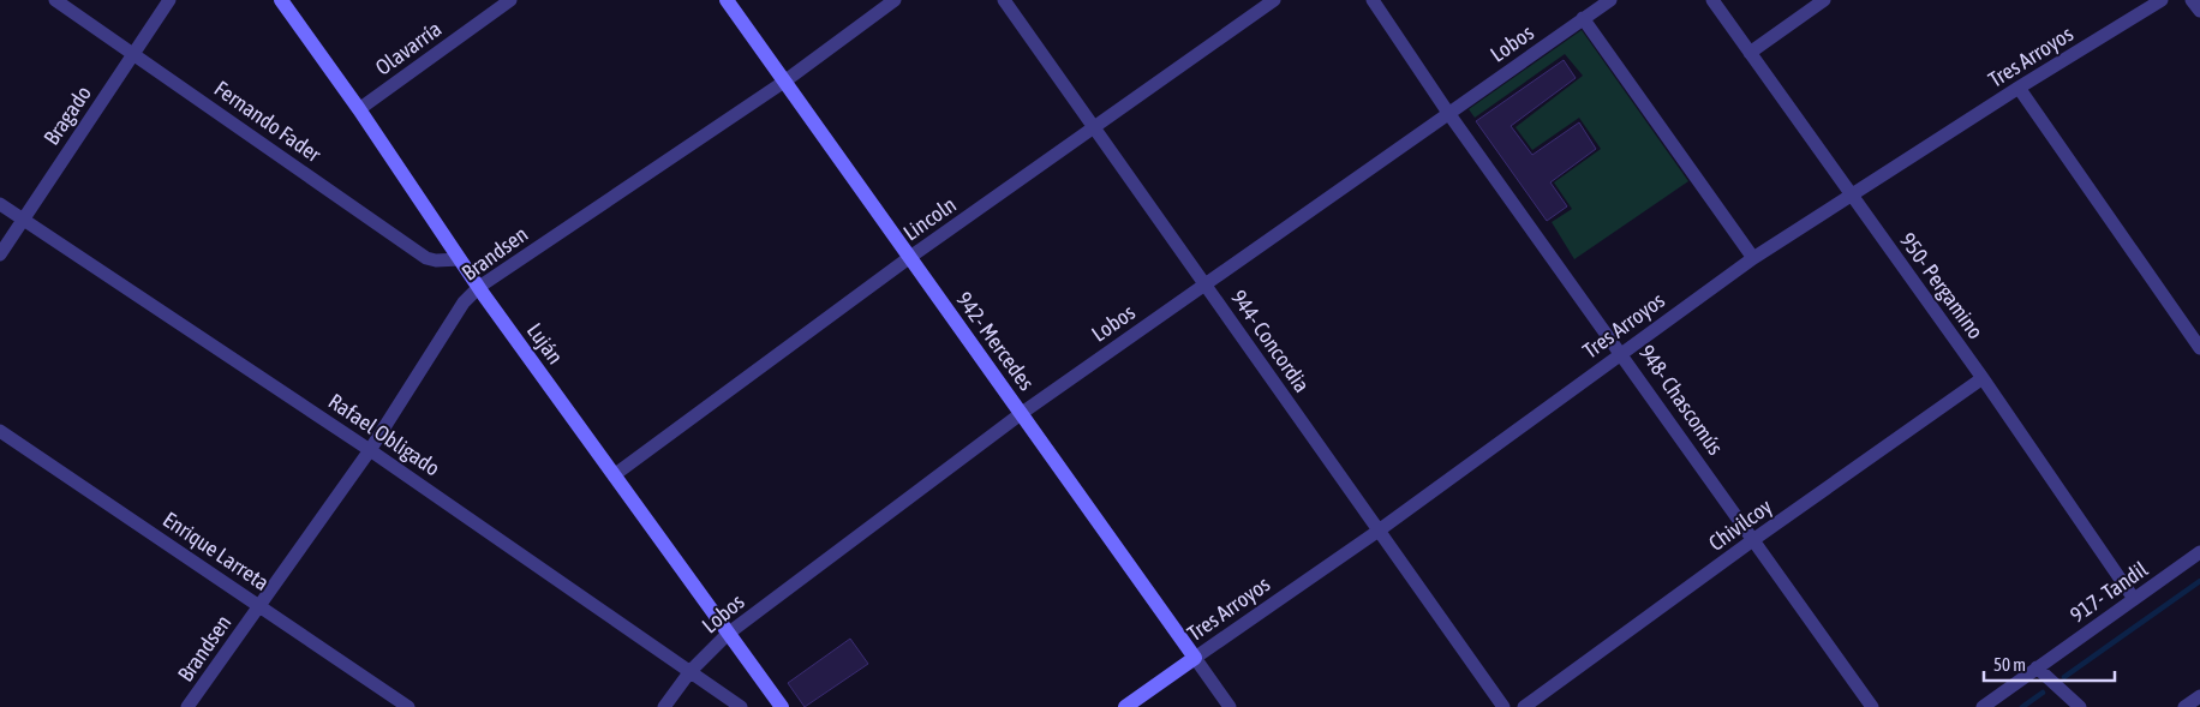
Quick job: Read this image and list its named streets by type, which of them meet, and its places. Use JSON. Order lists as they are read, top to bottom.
{
  "streets": {
    "main road": ["Tres Arroyos", "942- Mercedes", "Luján"],
    "street": [
      "Lobos",
      "Olavarría",
      "Bragado",
      "Fernando Fader",
      "Lincoln",
      "Brandsen",
      "950- Pergamino",
      "944- Concordia",
      "948- Chascomús",
      "Rafael Obligado",
      "Chivilcoy",
      "Enrique Larreta",
      "917- Tandil"
    ]
  },
  "crossings": [
    ["Lobos", "942- Mercedes"],
    ["Lobos", "944- Concordia"],
    ["Lobos", "Luján"],
    ["Lobos", "948- Chascomús"],
    ["Lobos", "Rafael Obligado"],
    ["Olavarría", "Luján"],
    ["Tres Arroyos", "950- Pergamino"],
    ["Tres Arroyos", "942- Mercedes"],
    ["Tres Arroyos", "944- Concordia"],
    ["Tres Arroyos", "948- Chascomús"],
    ["Bragado", "Fernando Fader"],
    ["Bragado", "Rafael Obligado"],
    ["Fernando Fader", "Luján"],
    ["Lincoln", "942- Mercedes"],
    ["Lincoln", "944- Concordia"],
    ["Lincoln", "Luján"],
    ["Brandsen", "942- Mercedes"],
    ["Brandsen", "Luján"],
    ["Brandsen", "Rafael Obligado"],
    ["Brandsen", "Enrique Larreta"],
    ["950- Pergamino", "Chivilcoy"],
    ["950- Pergamino", "917- Tandil"],
    ["948- Chascomús", "Chivilcoy"]
  ],
  "scale_bar": "50 m"
}
